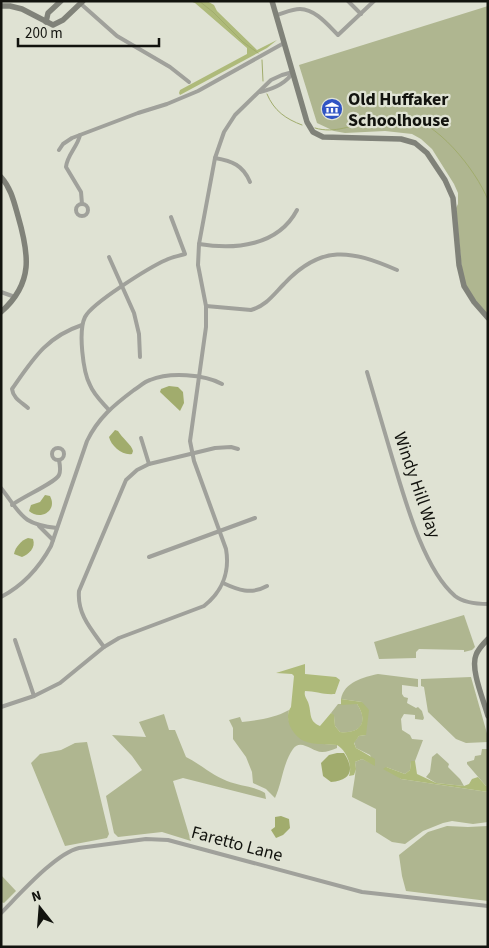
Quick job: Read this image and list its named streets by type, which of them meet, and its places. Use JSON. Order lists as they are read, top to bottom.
{
  "streets": {
    "street": ["Windy Hill Way", "Faretto Lane"]
  },
  "places": {
    "museum": ["Old Huffaker Schoolhouse"]
  },
  "scale_bar": "200 m",
  "north": "top"
}
